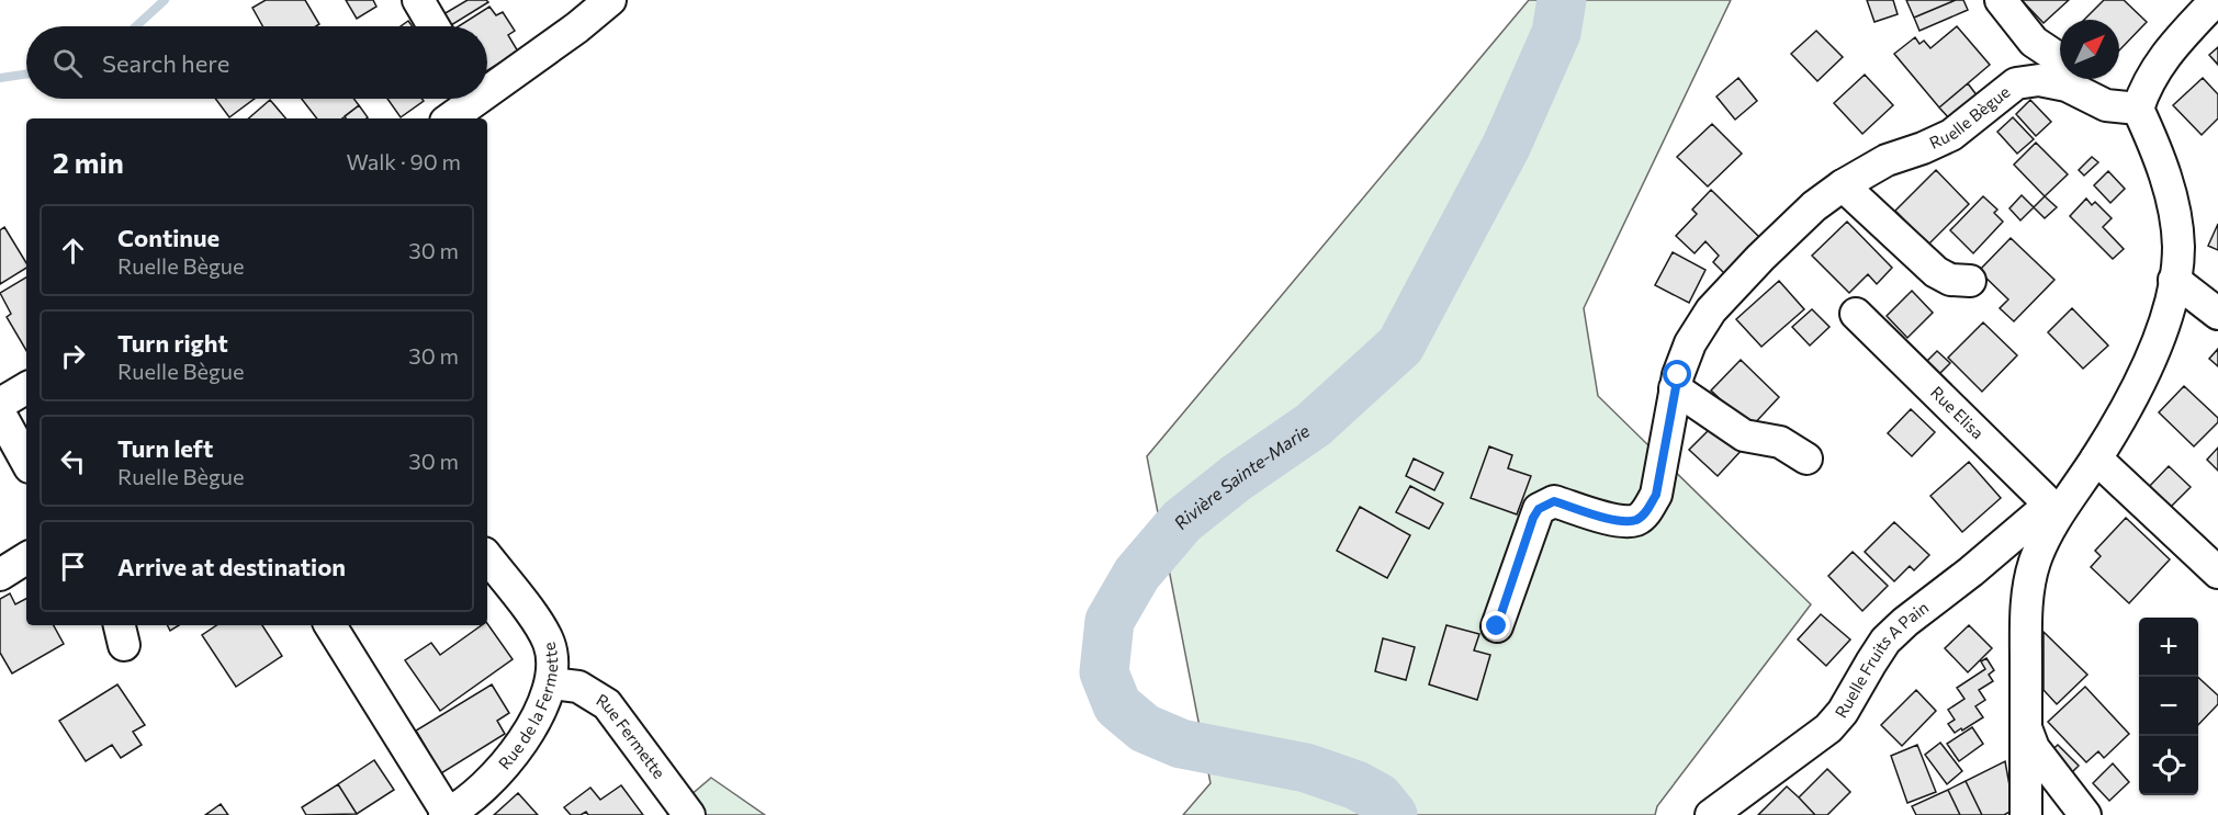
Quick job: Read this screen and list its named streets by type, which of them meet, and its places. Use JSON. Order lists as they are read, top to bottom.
{
  "streets": {
    "street": [
      "Ruelle Bègue",
      "Rue Elisa",
      "Ruelle Fruits A Pain",
      "Rue de la Fermette",
      "Rue Fermette"
    ]
  },
  "crossings": [
    ["Rue Elisa", "Ruelle Fruits A Pain"],
    ["Rue de la Fermette", "Rue Fermette"]
  ],
  "water": ["Rivière Sainte-Marie"],
  "north": "top right",
  "page": {
    "search": "Search here",
    "heading": ["2 min", "Walk · 90 m"],
    "list": [
      ["Continue", "Ruelle Bègue", "30 m"],
      ["Turn right", "Ruelle Bègue", "30 m"],
      ["Turn left", "Ruelle Bègue", "30 m"],
      "Arrive at destination"
    ],
    "map_buttons": ["+", "−"]
  }
}
